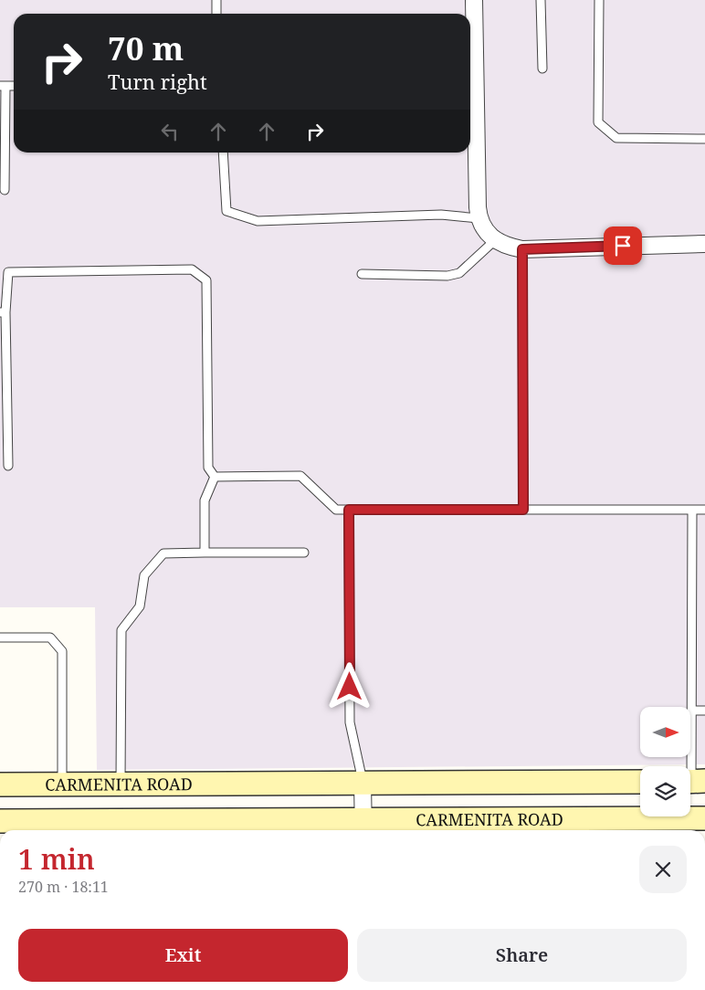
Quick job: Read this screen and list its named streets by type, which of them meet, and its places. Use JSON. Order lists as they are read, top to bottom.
{
  "streets": {
    "main road": ["CARMENITA ROAD"]
  },
  "north": "right",
  "page": {
    "turn": ["70 m", "Turn right"],
    "heading": ["1 min", "270 m · 18:11"],
    "buttons": ["Exit", "Share"]
  }
}
